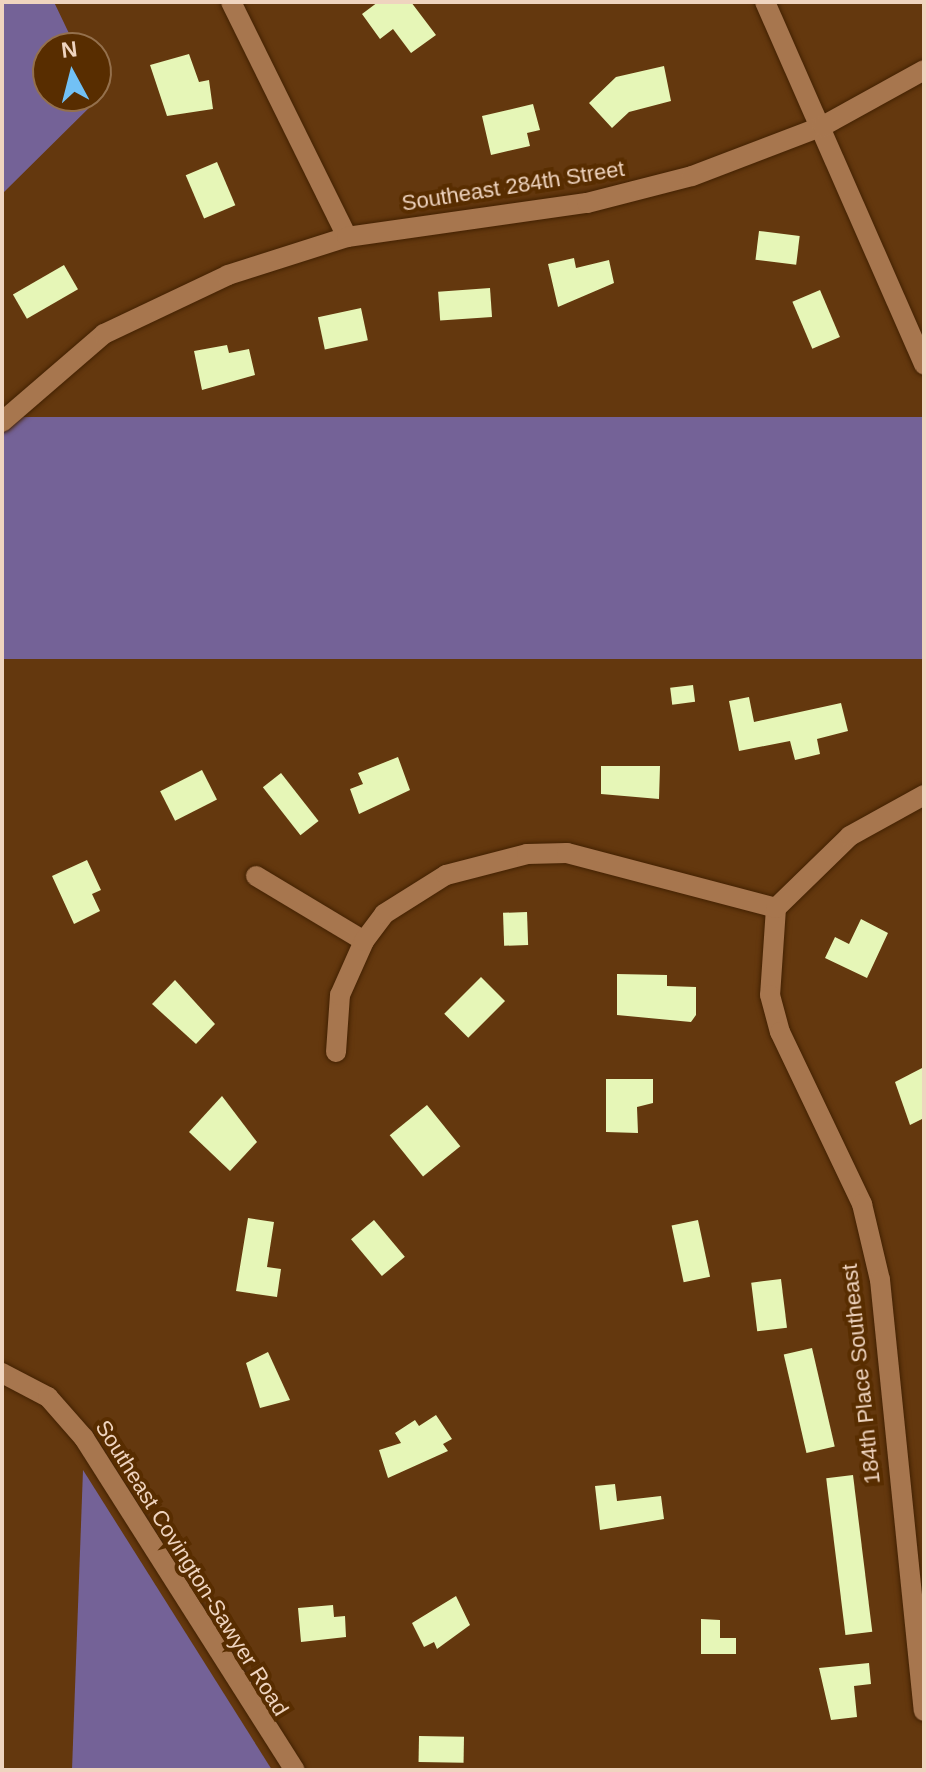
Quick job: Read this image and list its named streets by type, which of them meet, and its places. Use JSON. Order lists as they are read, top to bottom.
{
  "streets": {
    "street": ["Southeast 284th Street", "184th Place Southeast", "Southeast Covington-Sawyer Road"]
  },
  "north": "top"
}
